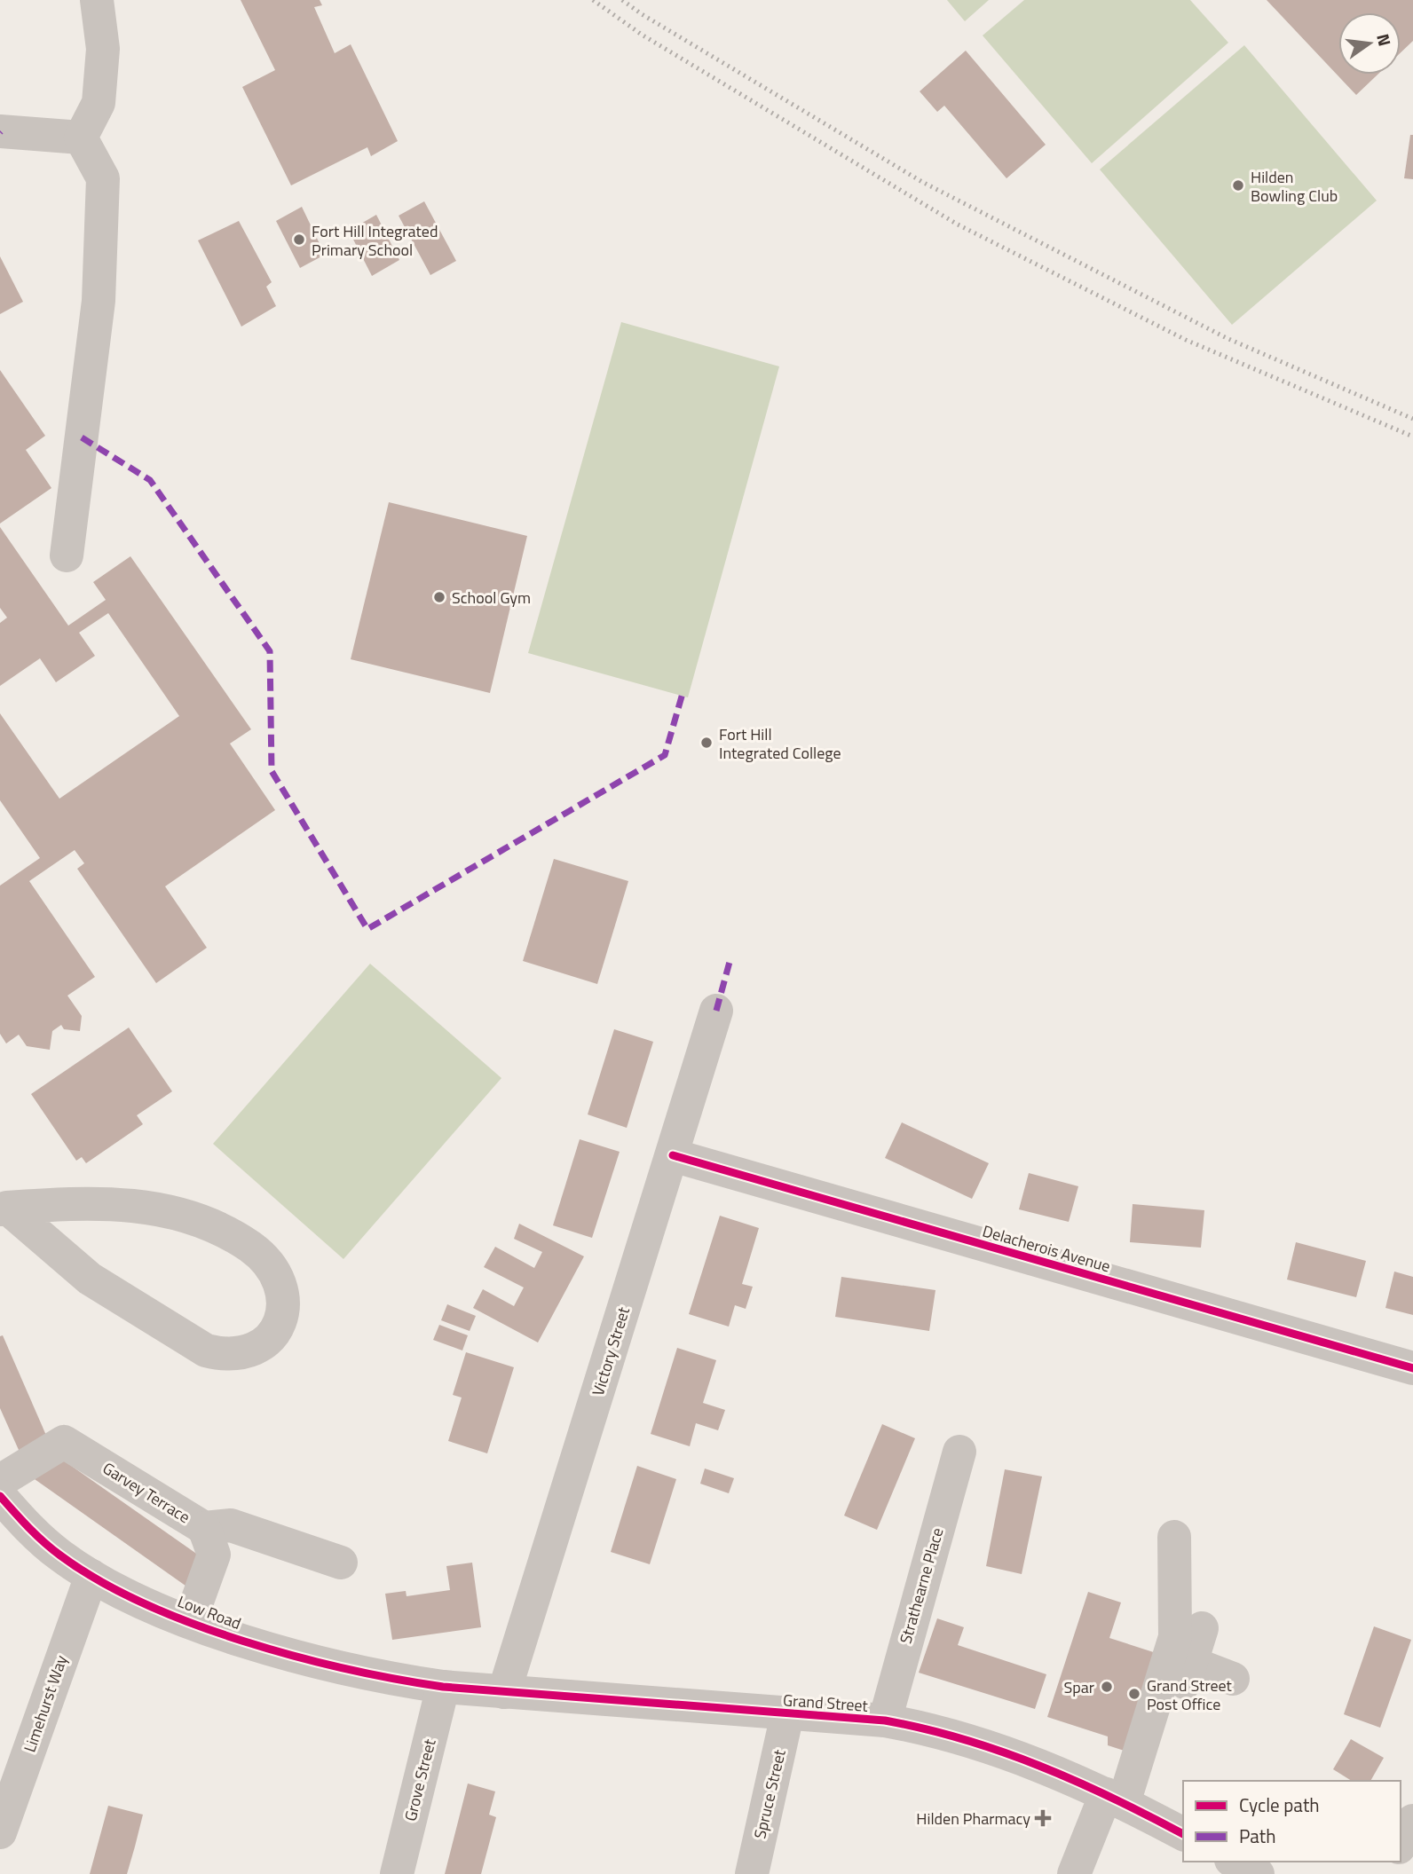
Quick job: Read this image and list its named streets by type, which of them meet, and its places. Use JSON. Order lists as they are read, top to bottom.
{
  "streets": {
    "street": [
      "Delacherois Avenue",
      "Victory Street",
      "Garvey Terrace",
      "Strathearne Place",
      "Low Road",
      "Grand Street",
      "Limehurst Way",
      "Grove Street",
      "Spruce Street"
    ]
  },
  "crossings": [
    ["Delacherois Avenue", "Victory Street"],
    ["Victory Street", "Grand Street"],
    ["Strathearne Place", "Grand Street"],
    ["Low Road", "Grand Street"],
    ["Low Road", "Limehurst Way"],
    ["Low Road", "Grove Street"],
    ["Grand Street", "Grove Street"],
    ["Grand Street", "Spruce Street"]
  ],
  "places": {
    "other": [
      "Hilden Bowling Club",
      "Fort Hill Integrated Primary School",
      "School Gym",
      "Fort Hill Integrated College",
      "Spar",
      "Grand Street Post Office"
    ],
    "health": ["Hilden Pharmacy"]
  },
  "legend": ["Cycle path", "Path"],
  "north": "right"
}
